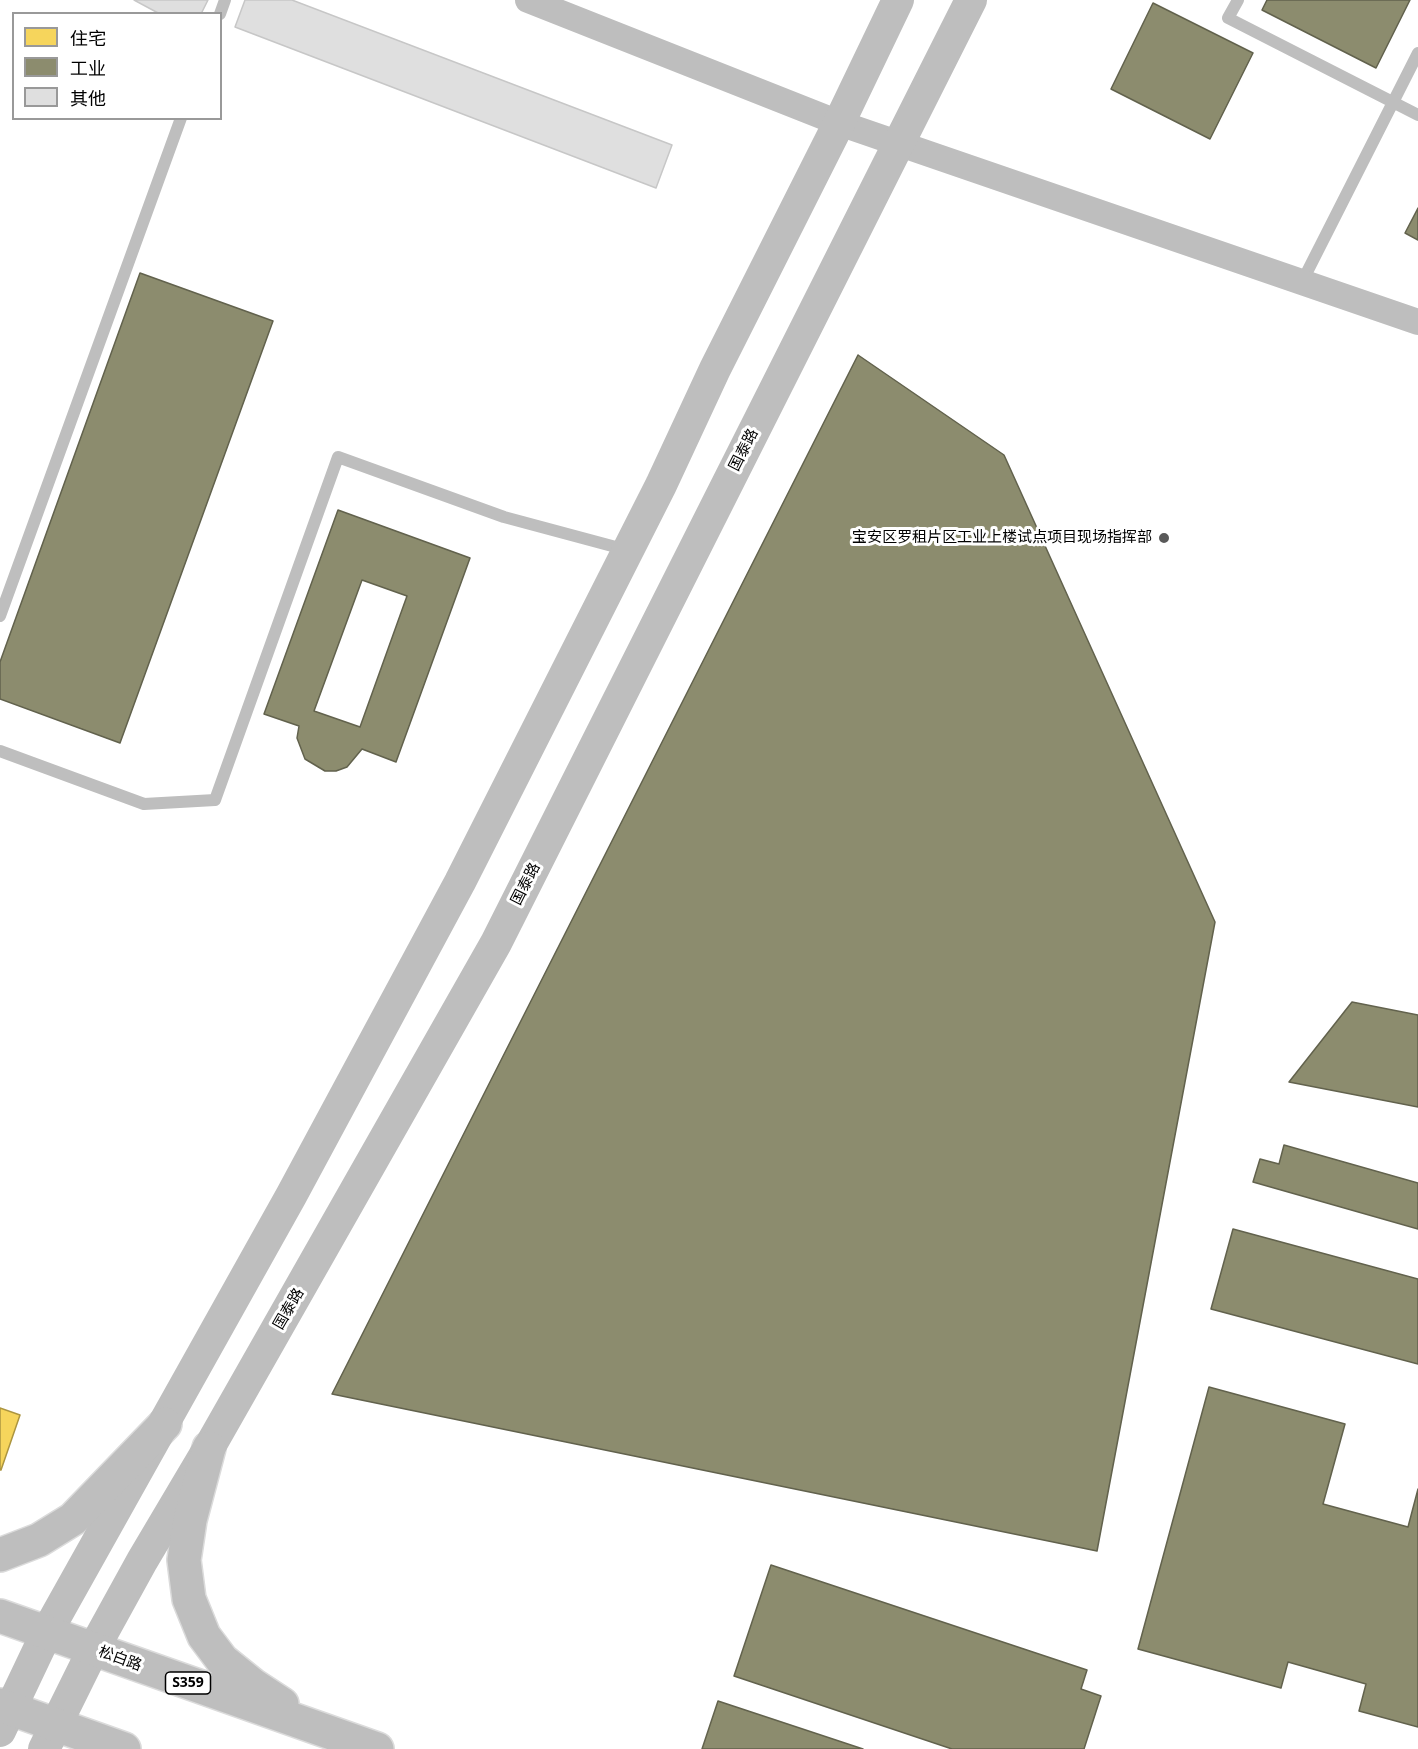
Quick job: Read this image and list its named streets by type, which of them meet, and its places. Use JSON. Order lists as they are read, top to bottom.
{
  "streets": {
    "main road": ["松白路", "S359"],
    "street": ["国泰路"]
  },
  "crossings": [
    ["国泰路", "松白路"]
  ],
  "places": ["宝安区罗租片区工业上楼试点项目现场指挥部"],
  "legend": ["住宅", "工业", "其他"]
}
